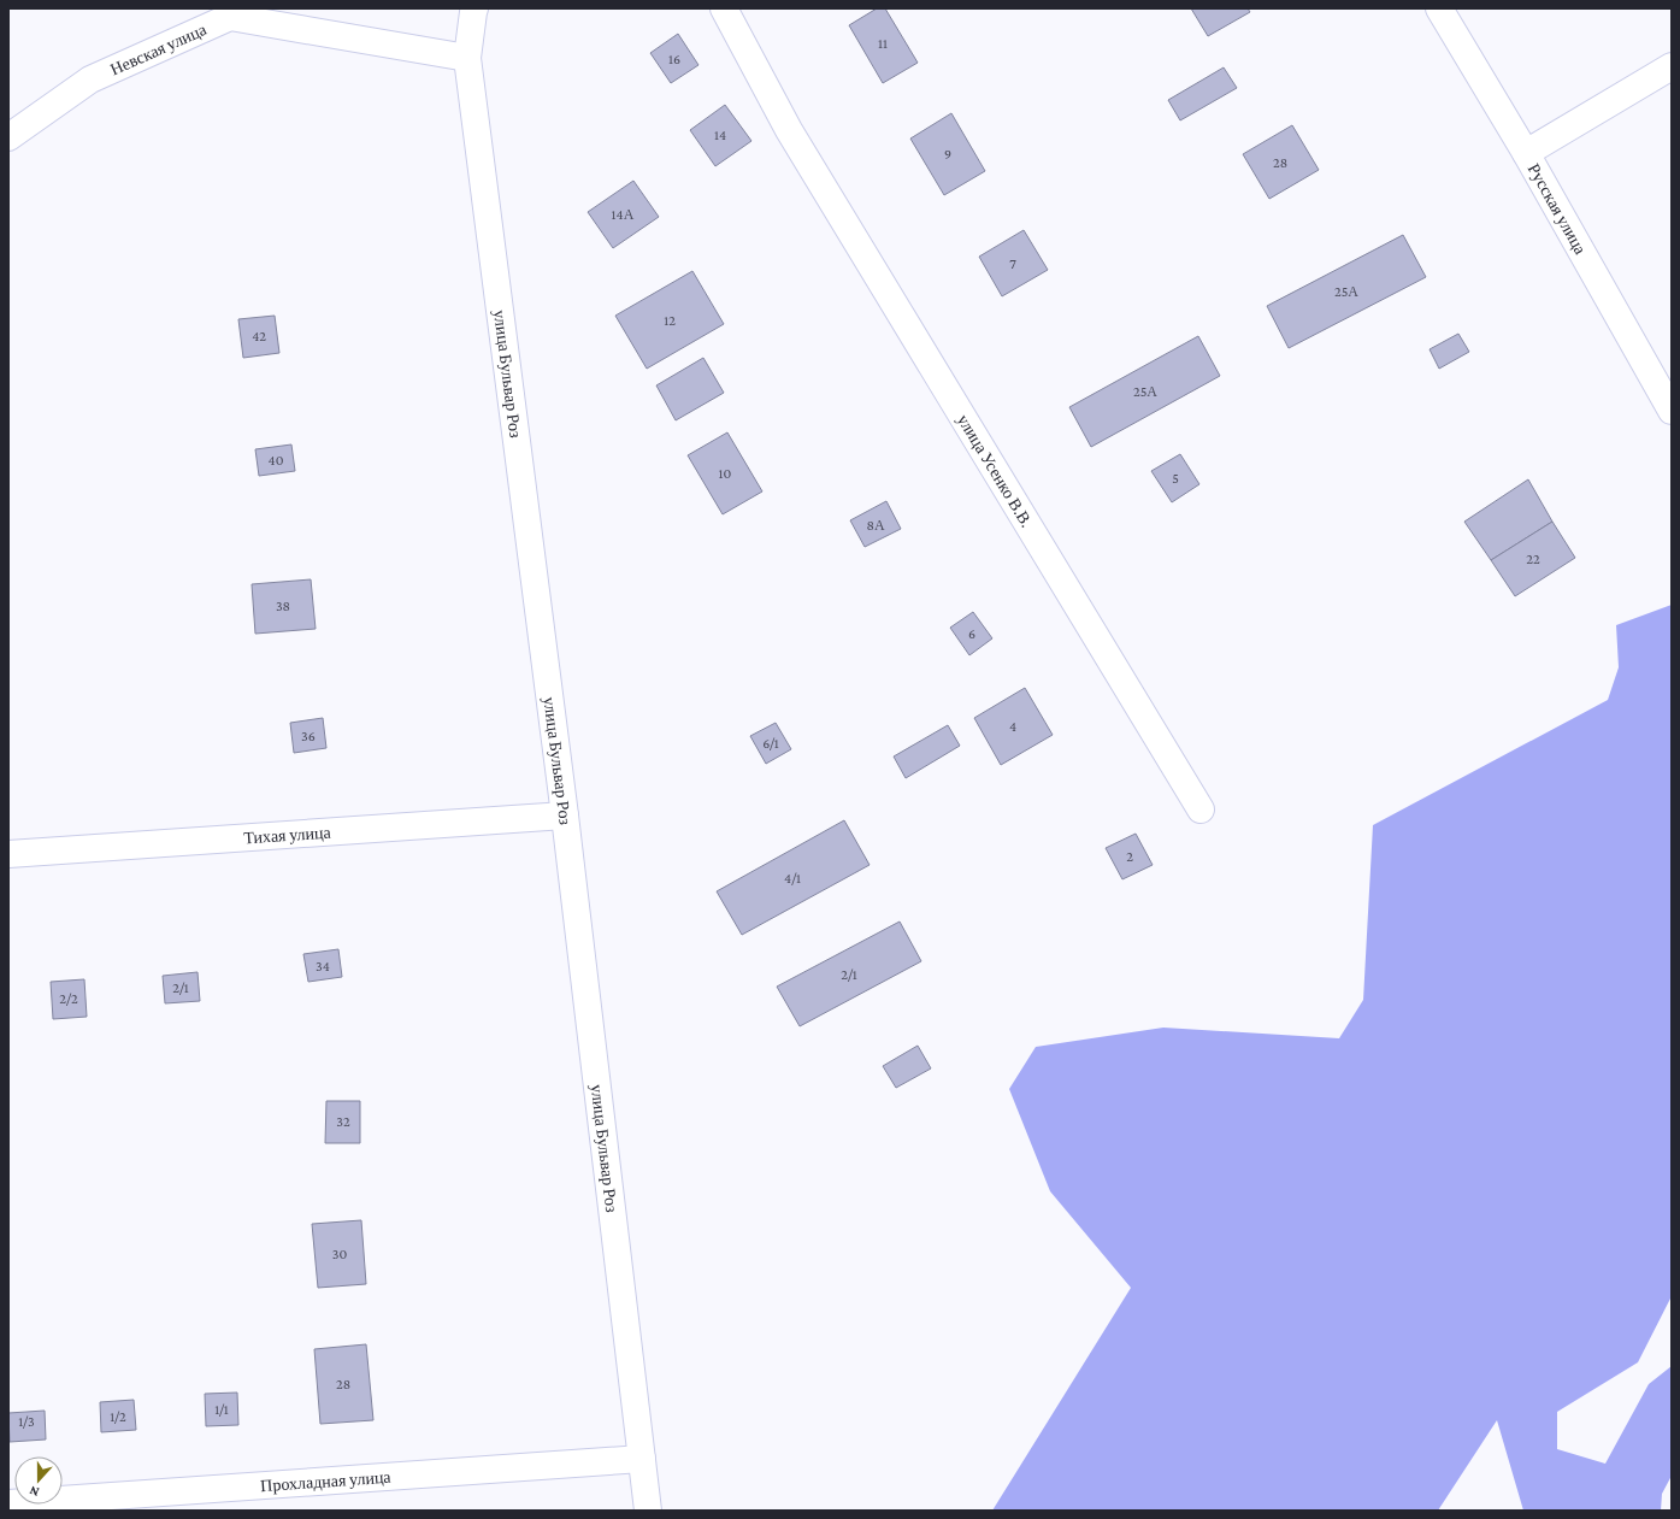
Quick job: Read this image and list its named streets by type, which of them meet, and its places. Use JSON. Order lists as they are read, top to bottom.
{
  "streets": {
    "street": [
      "Невская улица",
      "Русская улица",
      "улица Бульвар Роз",
      "улица Усенко В.В.",
      "Тихая улица",
      "Прохладная улица"
    ]
  },
  "crossings": [
    ["Невская улица", "улица Бульвар Роз"],
    ["улица Бульвар Роз", "Тихая улица"],
    ["улица Бульвар Роз", "Прохладная улица"]
  ],
  "house_numbers": [
    "11",
    "16",
    "14",
    "9",
    "28",
    "14А",
    "7",
    "25А",
    "12",
    "42",
    "25А",
    "40",
    "10",
    "5",
    "8А",
    "22",
    "38",
    "6",
    "4",
    "36",
    "6/1",
    "2",
    "4/1",
    "34",
    "2/1",
    "2/1",
    "2/2",
    "32",
    "30",
    "28",
    "1/1",
    "1/2",
    "1/3"
  ],
  "north": "bottom"
}
